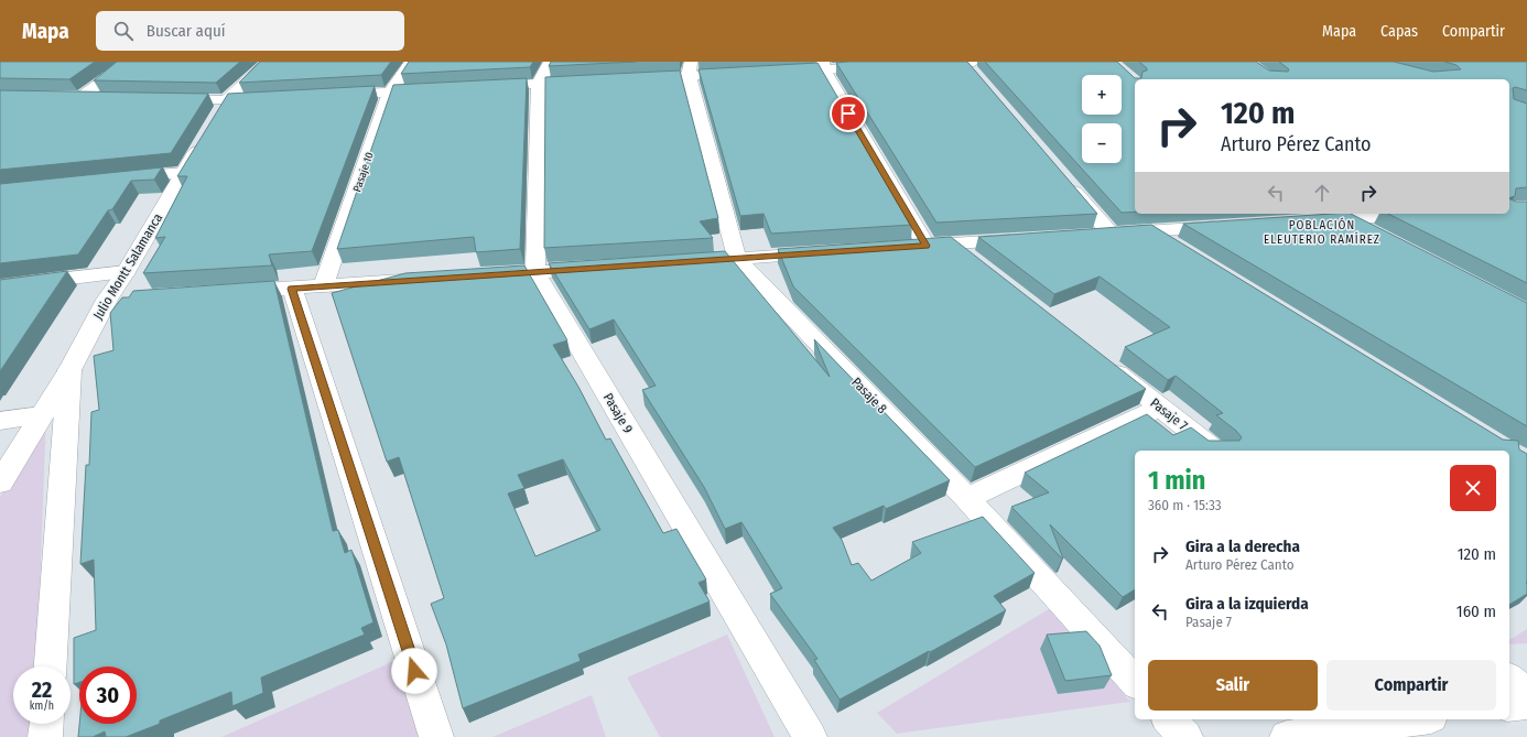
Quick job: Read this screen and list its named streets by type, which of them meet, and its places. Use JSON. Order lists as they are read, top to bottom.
{
  "streets": {
    "street": [
      "Pasaje 10",
      "Julio Montt Salamanca",
      "Pasaje 8",
      "Pasaje 9",
      "Pasaje 7"
    ]
  },
  "districts": ["POBLACIÓN ELEUTERIO RAMÍREZ"],
  "page": {
    "header": "Mapa",
    "search": "Buscar aquí",
    "nav": ["Mapa", "Capas", "Compartir"],
    "map_buttons": ["+", "−"],
    "turn": ["120 m", "Arturo Pérez Canto"],
    "heading": ["1 min", "360 m · 15:33"],
    "list": [
      {
        "name": "Gira a la derecha",
        "note": "Arturo Pérez Canto",
        "value": "120 m"
      },
      {
        "name": "Gira a la izquierda",
        "note": "Pasaje 7",
        "value": "160 m"
      }
    ],
    "buttons": ["Salir", "Compartir"],
    "speed": "22 km/h",
    "limit": "30"
  }
}
